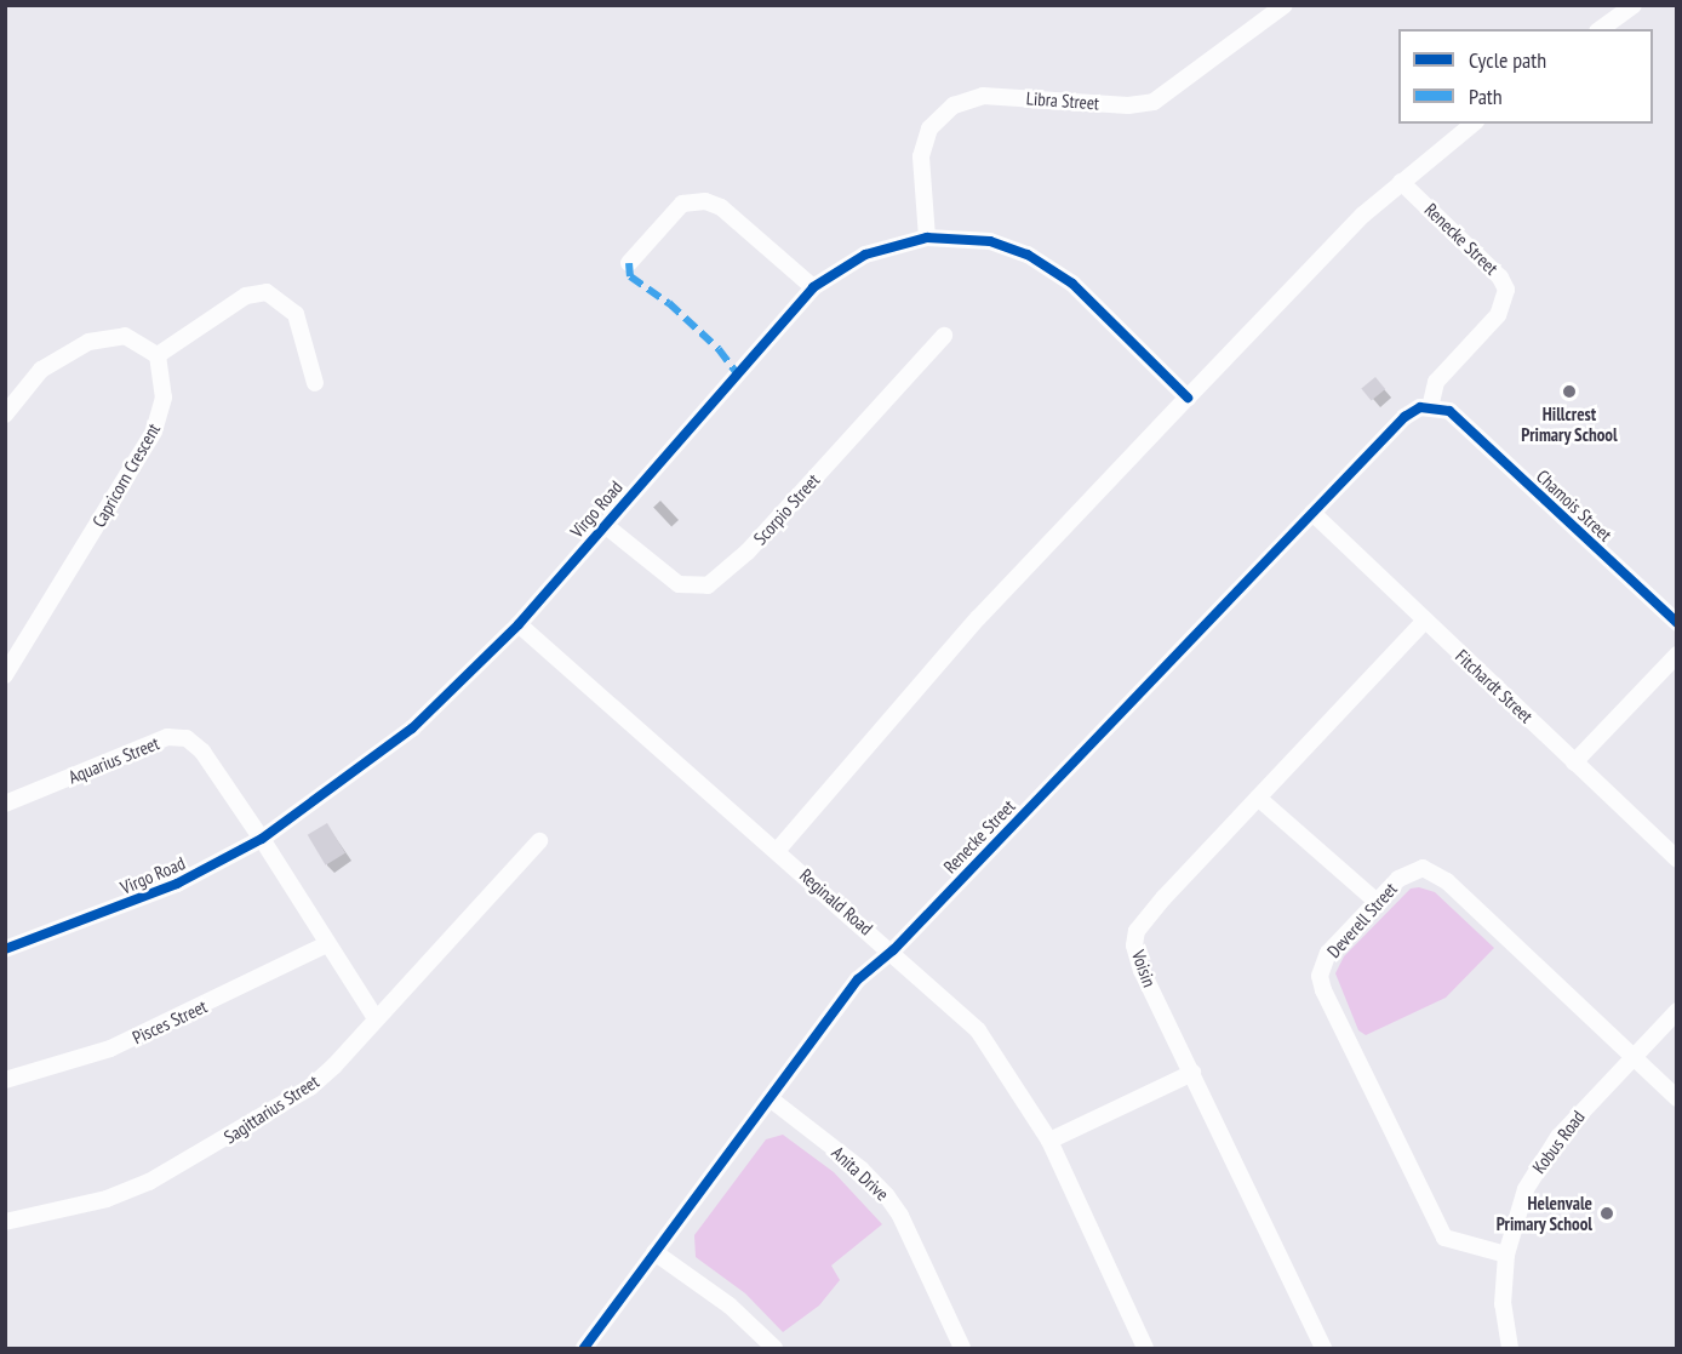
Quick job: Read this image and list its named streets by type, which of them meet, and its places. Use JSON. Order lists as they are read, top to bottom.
{
  "streets": {
    "street": [
      "Libra Street",
      "Renecke Street",
      "Capricorn Crescent",
      "Chamois Street",
      "Virgo Road",
      "Scorpio Street",
      "Fitchardt Street",
      "Aquarius Street",
      "Reginald Road",
      "Deverell Street",
      "Voisin",
      "Pisces Street",
      "Sagittarius Street",
      "Kobus Road",
      "Anita Drive"
    ]
  },
  "crossings": [
    ["Libra Street", "Virgo Road"],
    ["Renecke Street", "Chamois Street"],
    ["Renecke Street", "Fitchardt Street"],
    ["Renecke Street", "Reginald Road"],
    ["Renecke Street", "Anita Drive"],
    ["Virgo Road", "Scorpio Street"],
    ["Virgo Road", "Aquarius Street"],
    ["Virgo Road", "Reginald Road"],
    ["Fitchardt Street", "Voisin"],
    ["Deverell Street", "Kobus Road"]
  ],
  "places": ["Hillcrest Primary School", "Helenvale Primary School"],
  "legend": ["Cycle path", "Path"]
}
